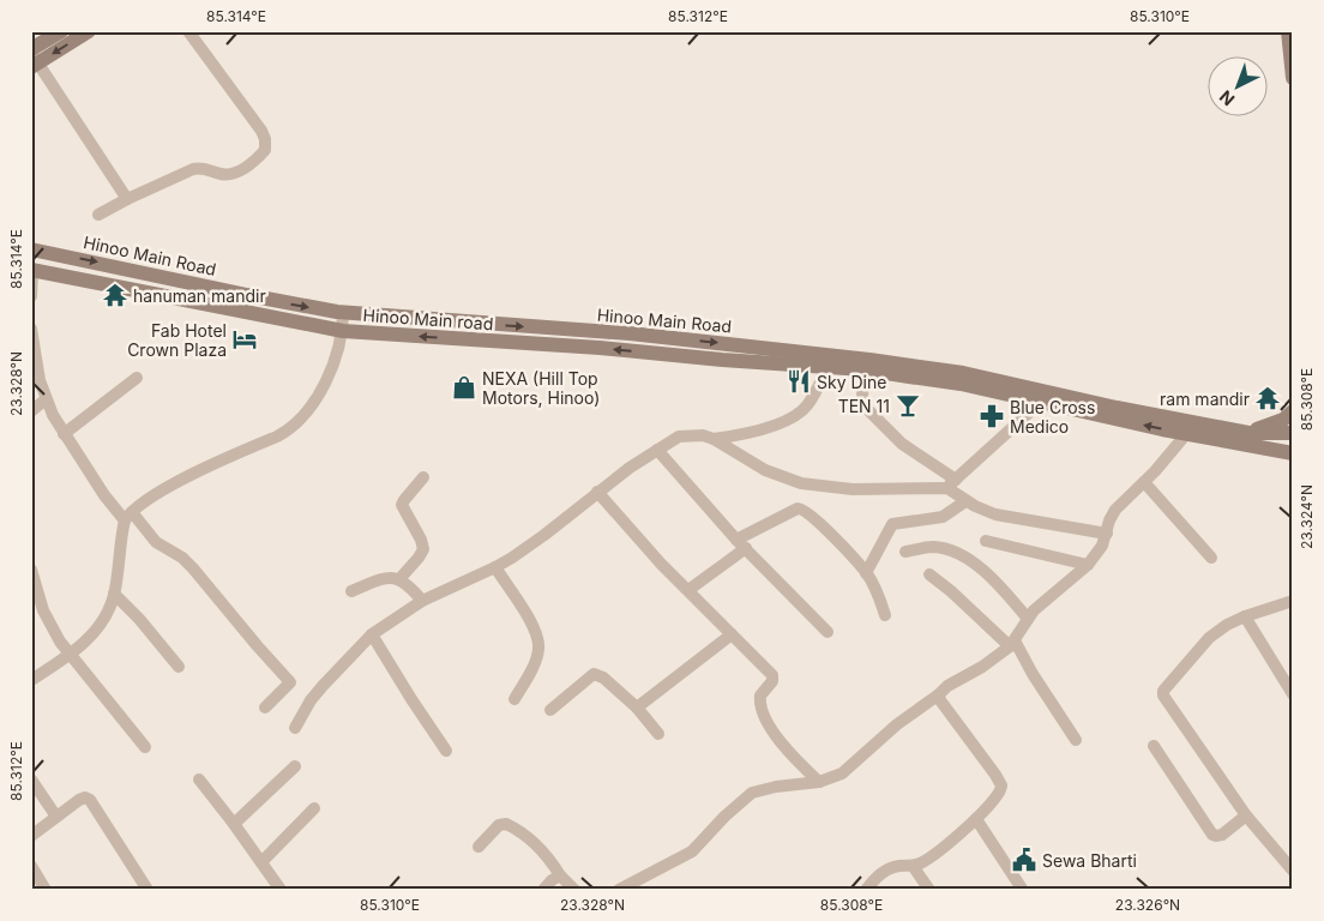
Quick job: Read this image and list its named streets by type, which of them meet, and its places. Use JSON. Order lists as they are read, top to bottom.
{
  "streets": {
    "main road": ["Hinoo Main Road", "Hinoo Main road"]
  },
  "one_way": ["Hinoo Main Road", "Hinoo Main road"],
  "places": {
    "temple": ["hanuman mandir", "ram mandir"],
    "hotel": ["Fab Hotel Crown Plaza"],
    "restaurant": ["Sky Dine"],
    "shop": ["NEXA (Hill Top Motors, Hinoo)"],
    "bar": ["TEN 11"],
    "pharmacy": ["Blue Cross Medico"],
    "public building": ["Sewa Bharti"]
  },
  "north": "bottom left",
  "coordinates": [
    "85.314°E",
    "85.312°E",
    "85.310°E",
    "23.328°N",
    "85.308°E",
    "23.324°N",
    "23.326°N"
  ]
}
